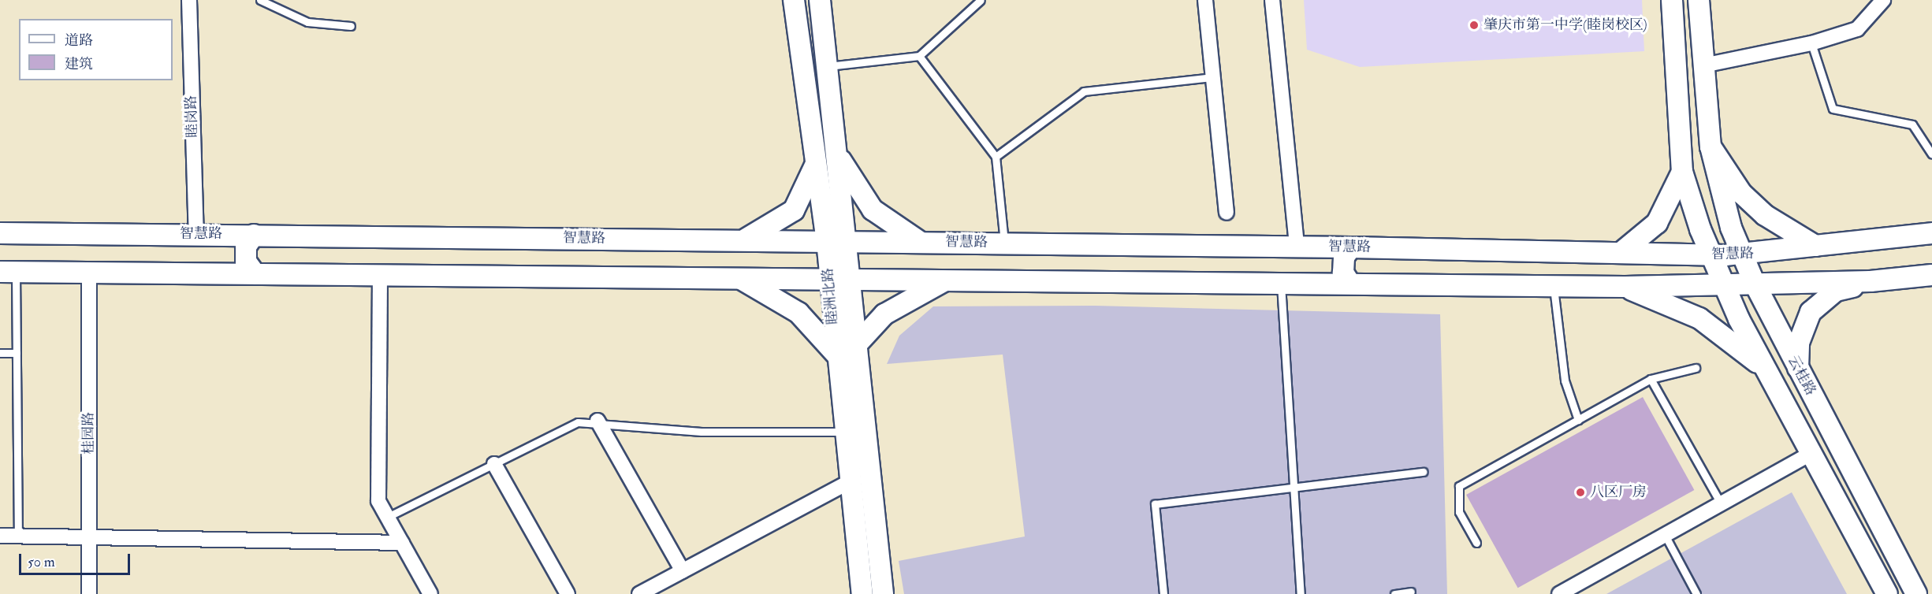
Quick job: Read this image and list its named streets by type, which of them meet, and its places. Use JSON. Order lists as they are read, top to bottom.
{
  "streets": {
    "main road": ["智慧路", "睦洲北路", "云桂路"],
    "street": ["睦岗路", "桂园路"]
  },
  "crossings": [
    ["睦岗路", "智慧路"],
    ["智慧路", "睦洲北路"],
    ["智慧路", "云桂路"],
    ["智慧路", "桂园路"]
  ],
  "places": ["肇庆市第一中学(睦岗校区)", "八区厂房"],
  "legend": ["道路", "建筑"],
  "scale_bar": "50 m"
}
